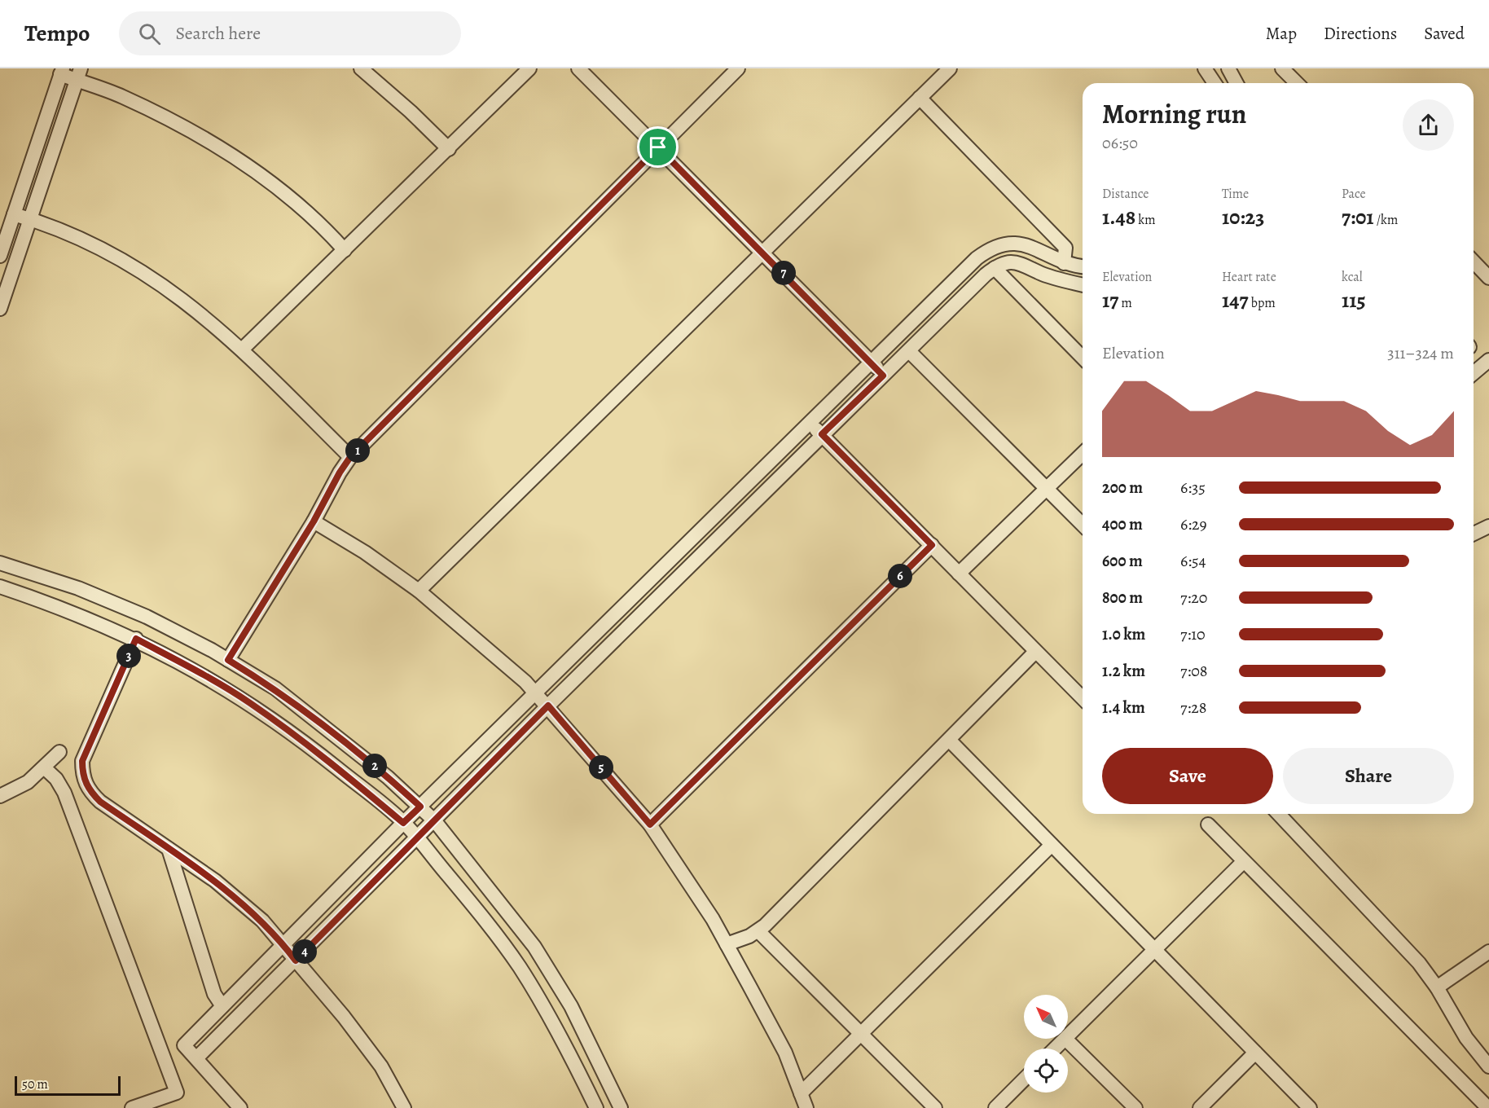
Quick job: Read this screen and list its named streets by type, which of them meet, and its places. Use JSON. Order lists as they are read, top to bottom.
{
  "scale_bar": "50 m",
  "north": "top left",
  "page": {
    "header": "Tempo",
    "search": "Search here",
    "nav": ["Map", "Directions", "Saved"],
    "heading": ["Morning run", "06:50"],
    "stats": [
      ["Distance", "1.48 km"],
      ["Time", "10:23"],
      ["Pace", "7:01 /km"],
      ["Elevation", "17 m"],
      ["Heart rate", "147 bpm"],
      ["kcal", "115"]
    ],
    "pins": [
      "7",
      "1",
      "6",
      "3",
      "2",
      "5",
      "4"
    ],
    "chart": ["Elevation", "311–324 m"],
    "list": [
      {
        "name": "200 m",
        "note": "6:35"
      },
      {
        "name": "400 m",
        "note": "6:29"
      },
      {
        "name": "600 m",
        "note": "6:54"
      },
      {
        "name": "800 m",
        "note": "7:20"
      },
      {
        "name": "1.0 km",
        "note": "7:10"
      },
      {
        "name": "1.2 km",
        "note": "7:08"
      },
      {
        "name": "1.4 km",
        "note": "7:28"
      }
    ],
    "buttons": ["Save", "Share"],
    "scale": "50 m"
  }
}
